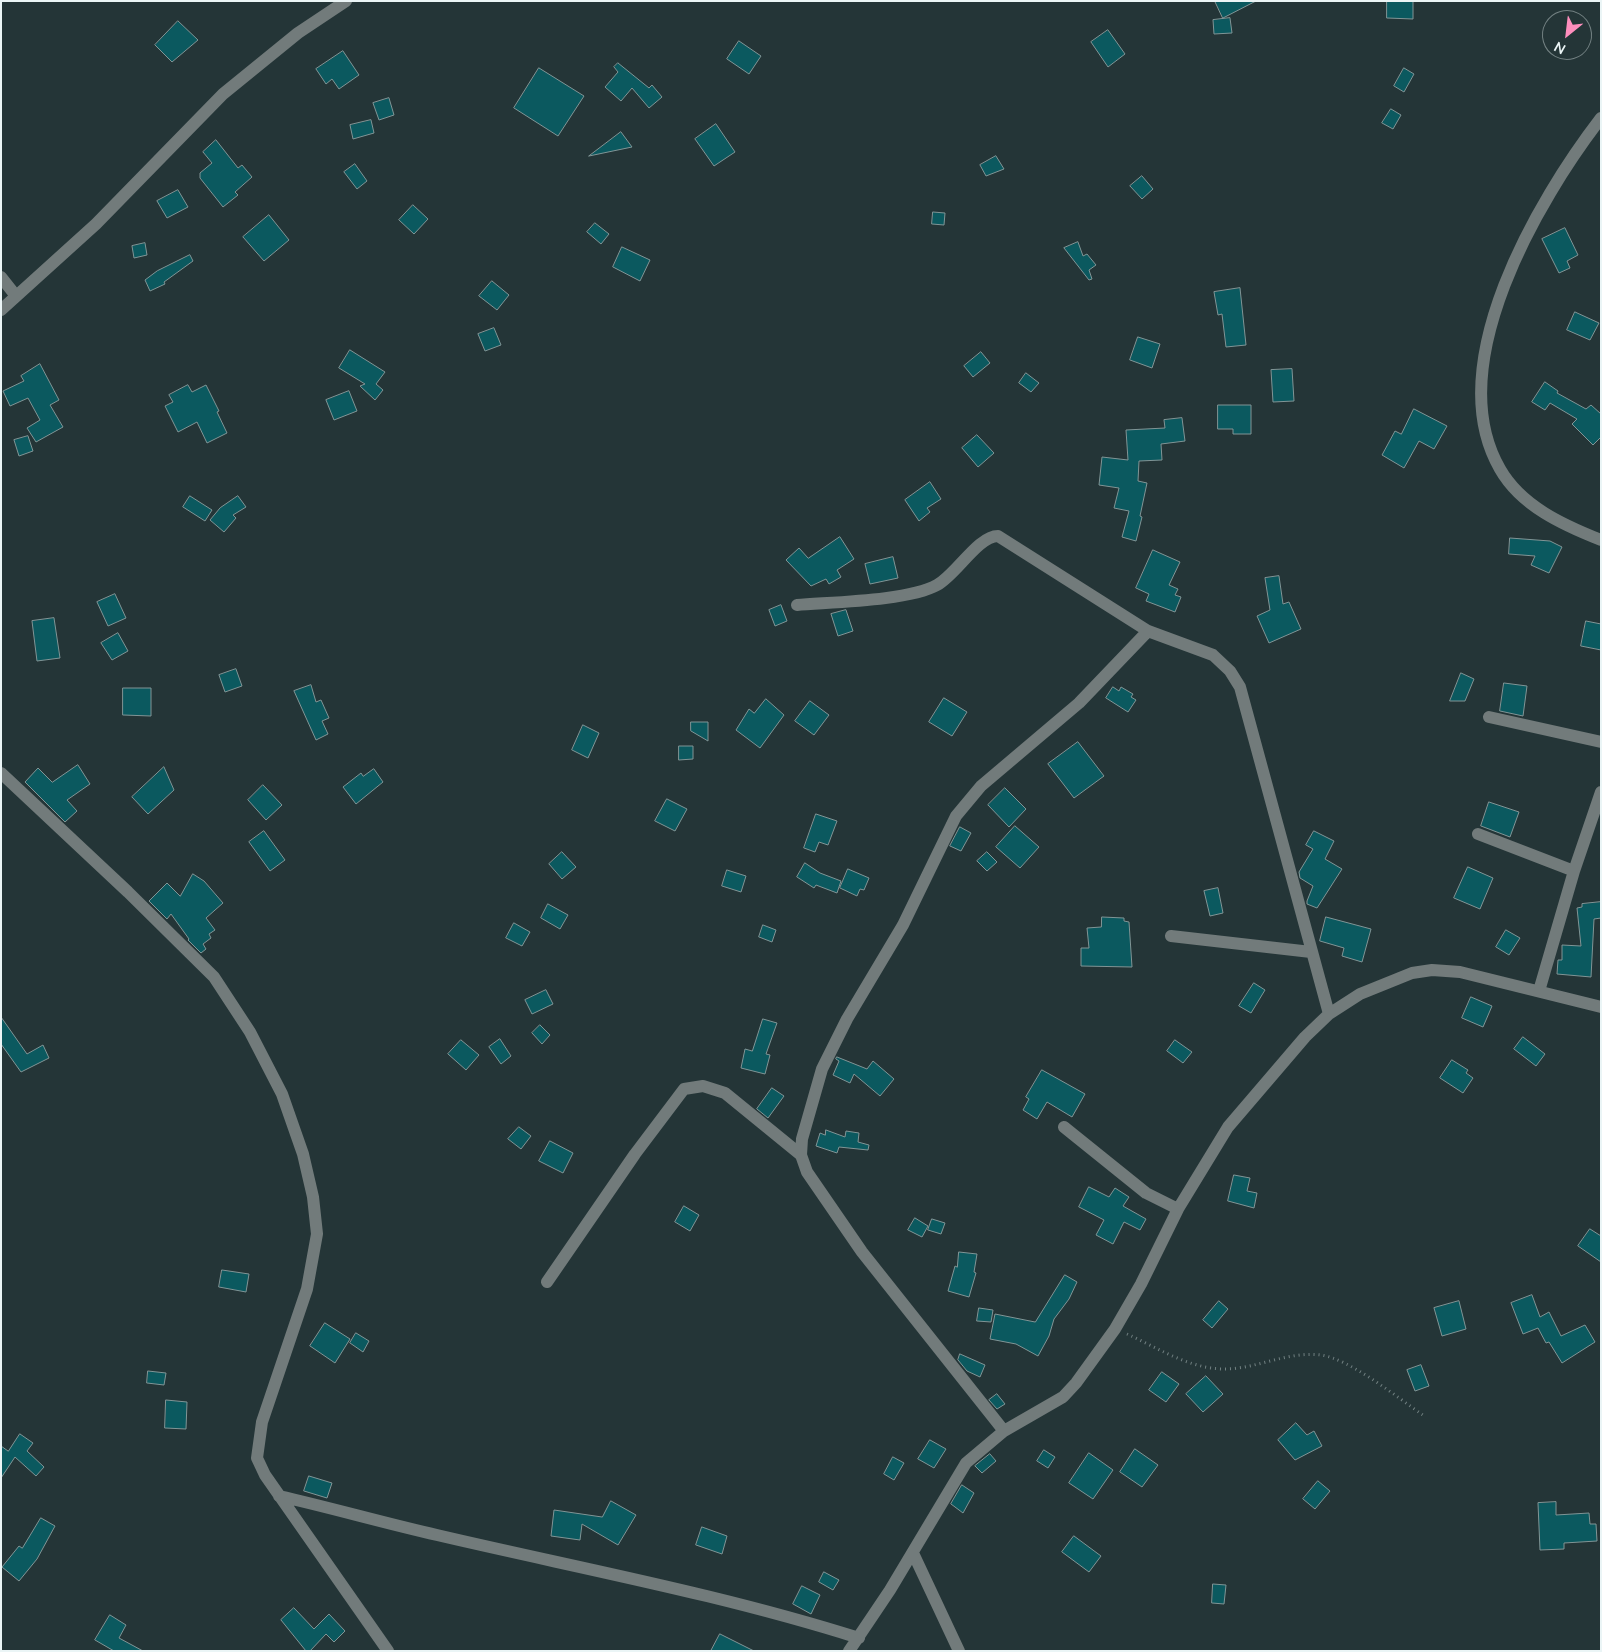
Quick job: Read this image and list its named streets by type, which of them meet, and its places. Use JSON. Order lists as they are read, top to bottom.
{
  "north": "bottom left"
}
